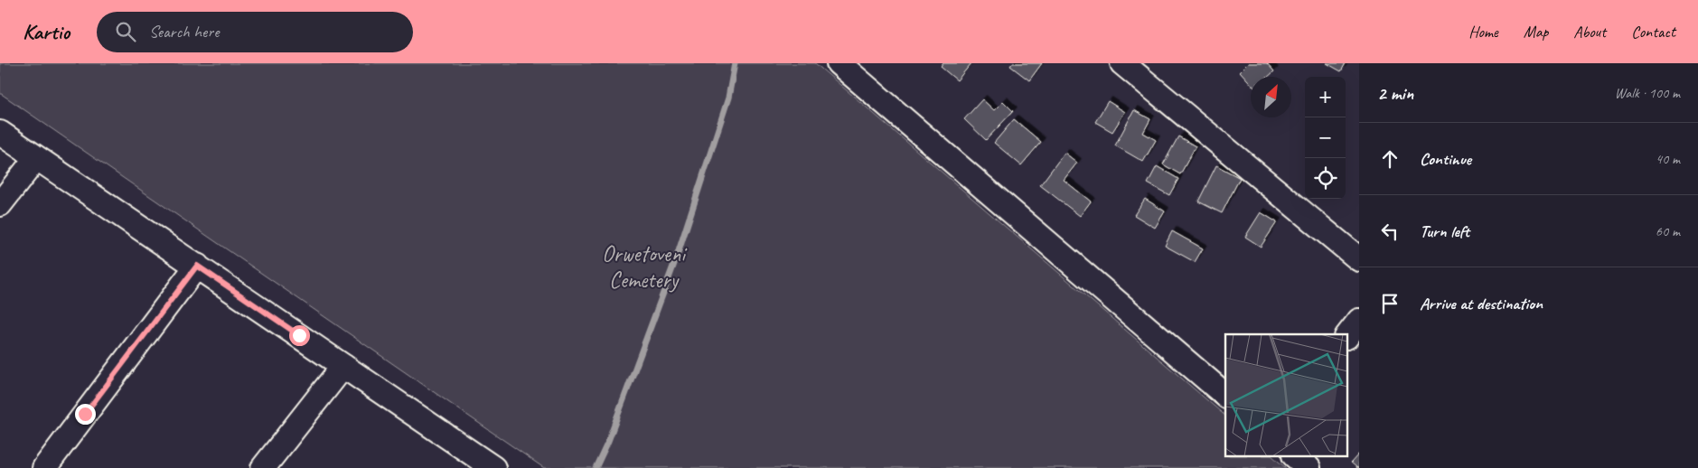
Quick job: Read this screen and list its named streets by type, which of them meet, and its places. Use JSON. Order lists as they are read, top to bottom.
{
  "parks": ["Orwetoveni Cemetery"],
  "north": "top right",
  "page": {
    "header": "Kartio",
    "search": "Search here",
    "nav": [
      "Home",
      "Map",
      "About",
      "Contact"
    ],
    "heading": ["2 min", "Walk · 100 m"],
    "map_buttons": ["+", "−"],
    "list": [
      ["Continue", "40 m"],
      ["Turn left", "60 m"],
      "Arrive at destination"
    ]
  }
}
